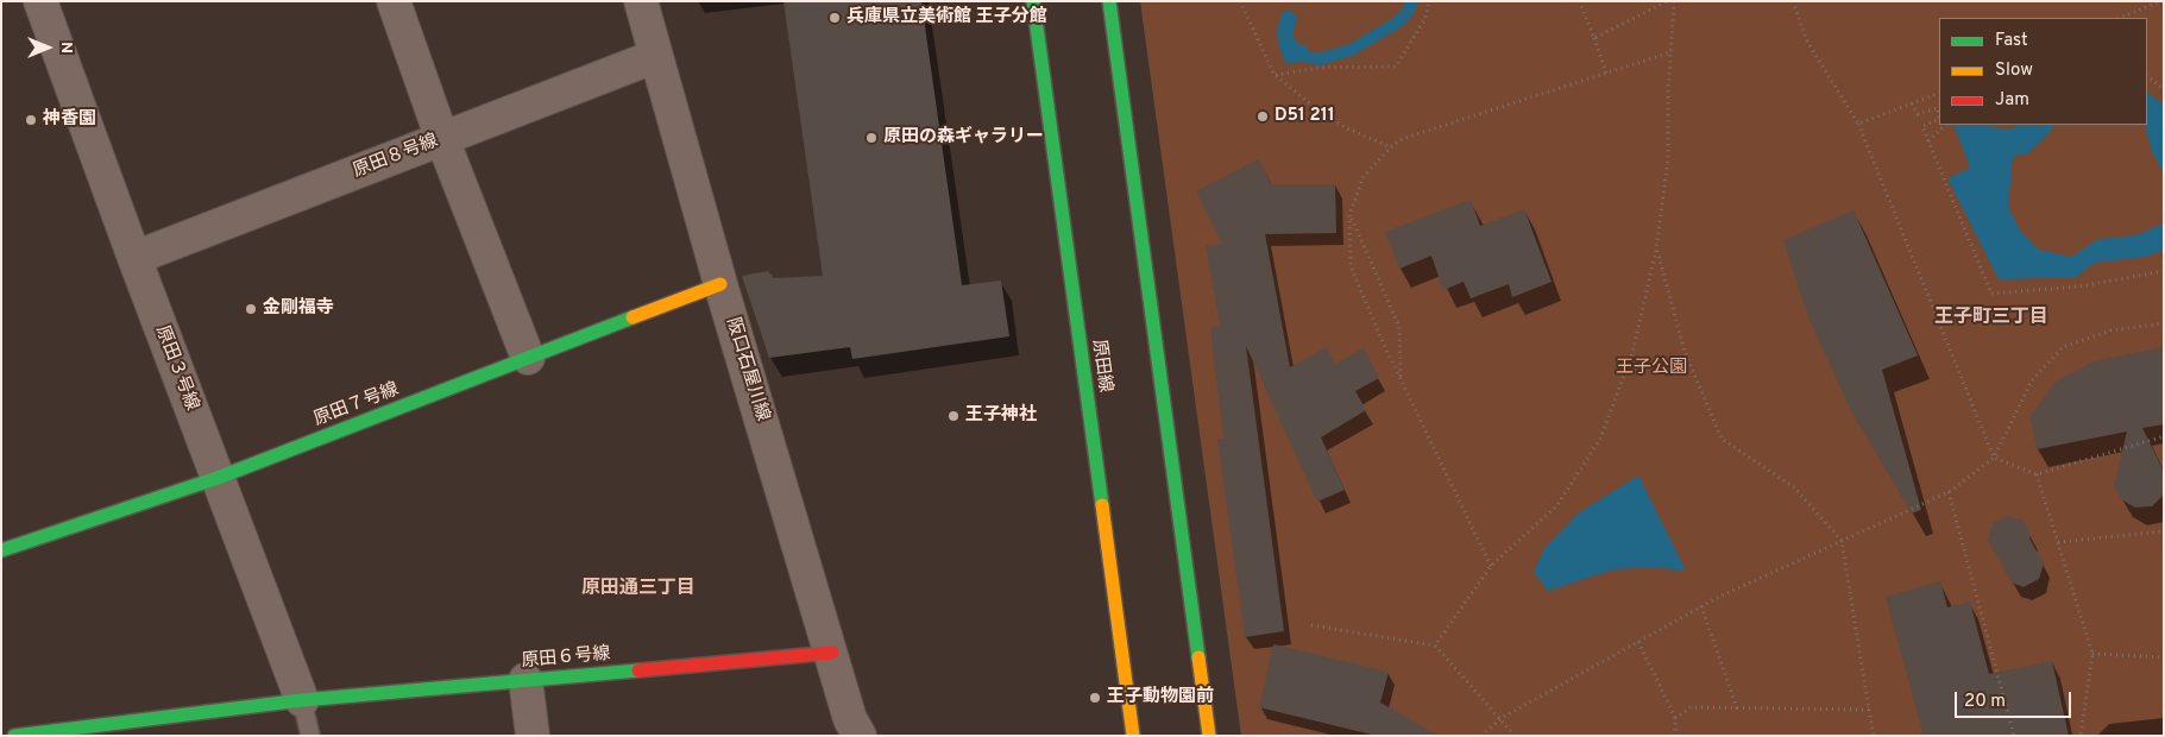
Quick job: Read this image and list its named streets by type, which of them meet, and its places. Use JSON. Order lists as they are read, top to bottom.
{
  "streets": {
    "street": [
      "原田８号線",
      "原田線",
      "原田３号線",
      "阪口石屋川線",
      "原田７号線",
      "原田６号線"
    ]
  },
  "crossings": [
    ["原田８号線", "原田３号線"],
    ["原田８号線", "阪口石屋川線"],
    ["原田３号線", "原田７号線"],
    ["原田３号線", "原田６号線"],
    ["阪口石屋川線", "原田７号線"],
    ["阪口石屋川線", "原田６号線"]
  ],
  "districts": ["王子町三丁目", "原田通三丁目"],
  "parks": ["王子公園"],
  "places": [
    "兵庫県立美術館 王子分館",
    "D51 211",
    "神香園",
    "原田の森ギャラリー",
    "金剛福寺",
    "王子神社",
    "王子動物園前"
  ],
  "legend": ["Fast", "Slow", "Jam"],
  "scale_bar": "20 m",
  "north": "right"
}
